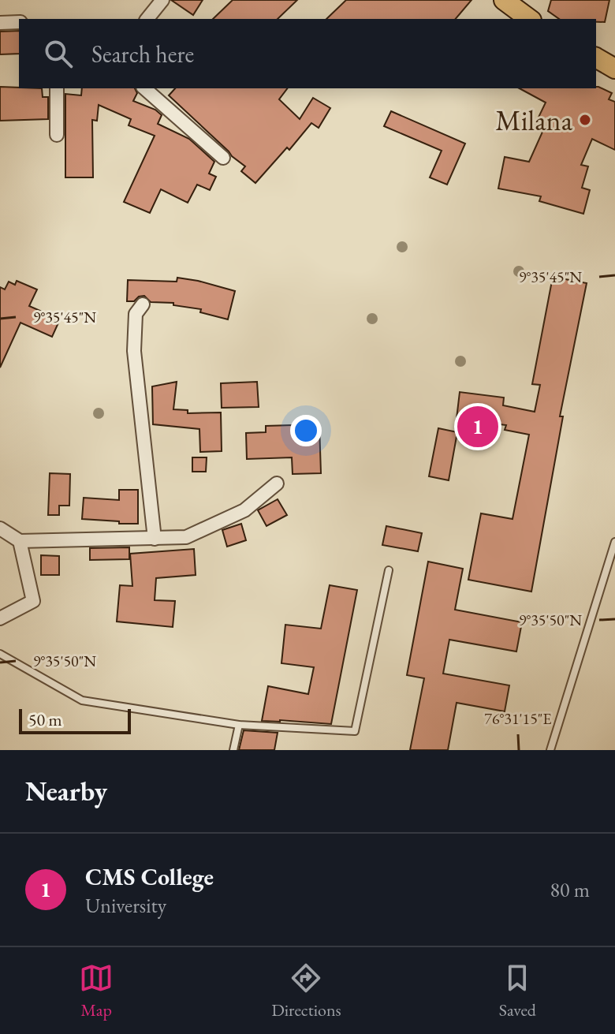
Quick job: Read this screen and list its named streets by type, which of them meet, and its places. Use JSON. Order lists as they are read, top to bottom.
{
  "places": ["Milana"],
  "scale_bar": "50 m",
  "page": {
    "search": "Search here",
    "pins": "1",
    "scale": "50 m",
    "heading": "Nearby",
    "list": [
      {
        "mark": "1",
        "name": "CMS College",
        "note": "University",
        "value": "80 m"
      }
    ],
    "nav": ["Map", "Directions", "Saved"]
  },
  "coordinates": ["9°35'45\"N", "9°35'50\"N", "76°31'15\"E"]
}
